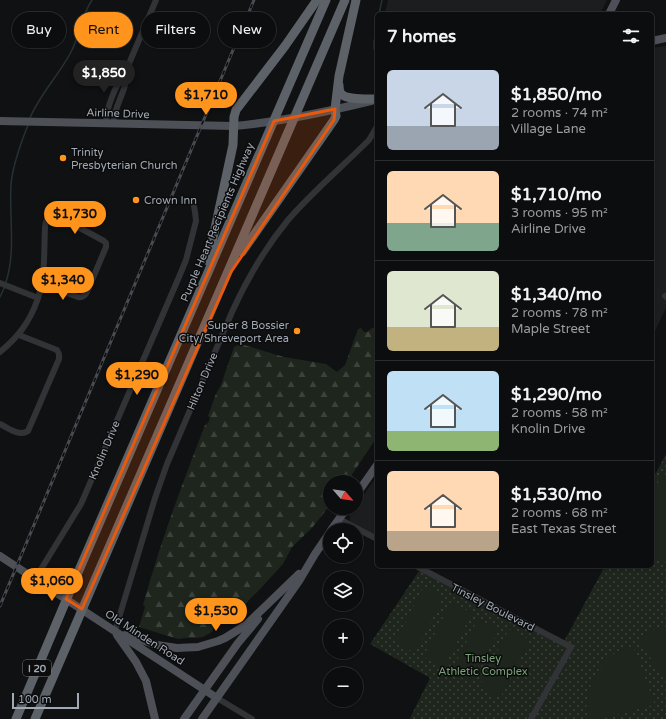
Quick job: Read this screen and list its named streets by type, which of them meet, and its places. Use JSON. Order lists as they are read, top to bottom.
{
  "streets": {
    "highway": ["Purple Heart Recipients Highway", "I 20"],
    "main road": ["Airline Drive", "Old Minden Road"],
    "street": ["Hilton Drive", "Knolin Drive", "Tinsley Boulevard"]
  },
  "crossings": [
    ["Hilton Drive", "Old Minden Road"],
    ["Knolin Drive", "Old Minden Road"]
  ],
  "parks": ["Tinsley Athletic Complex"],
  "places": ["Trinity Presbyterian Church", "Crown Inn", "Super 8 Bossier City/Shreveport Area"],
  "scale_bar": "100 m",
  "north": "bottom right",
  "page": {
    "chip": [
      "Buy",
      "Rent",
      "Filters",
      "New"
    ],
    "heading": "7 homes",
    "price": [
      "$1,850",
      "$1,710",
      "$1,730",
      "$1,340",
      "$1,290",
      "$1,060",
      "$1,530"
    ],
    "list": [
      {
        "name": "$1,850/mo",
        "note": "2 rooms · 74 m² · Village Lane"
      },
      {
        "name": "$1,710/mo",
        "note": "3 rooms · 95 m² · Airline Drive"
      },
      {
        "name": "$1,340/mo",
        "note": "2 rooms · 78 m² · Maple Street"
      },
      {
        "name": "$1,290/mo",
        "note": "2 rooms · 58 m² · Knolin Drive"
      },
      {
        "name": "$1,530/mo",
        "note": "2 rooms · 68 m² · East Texas Street"
      }
    ],
    "map_buttons": ["+", "−"],
    "scale": "100 m"
  }
}
